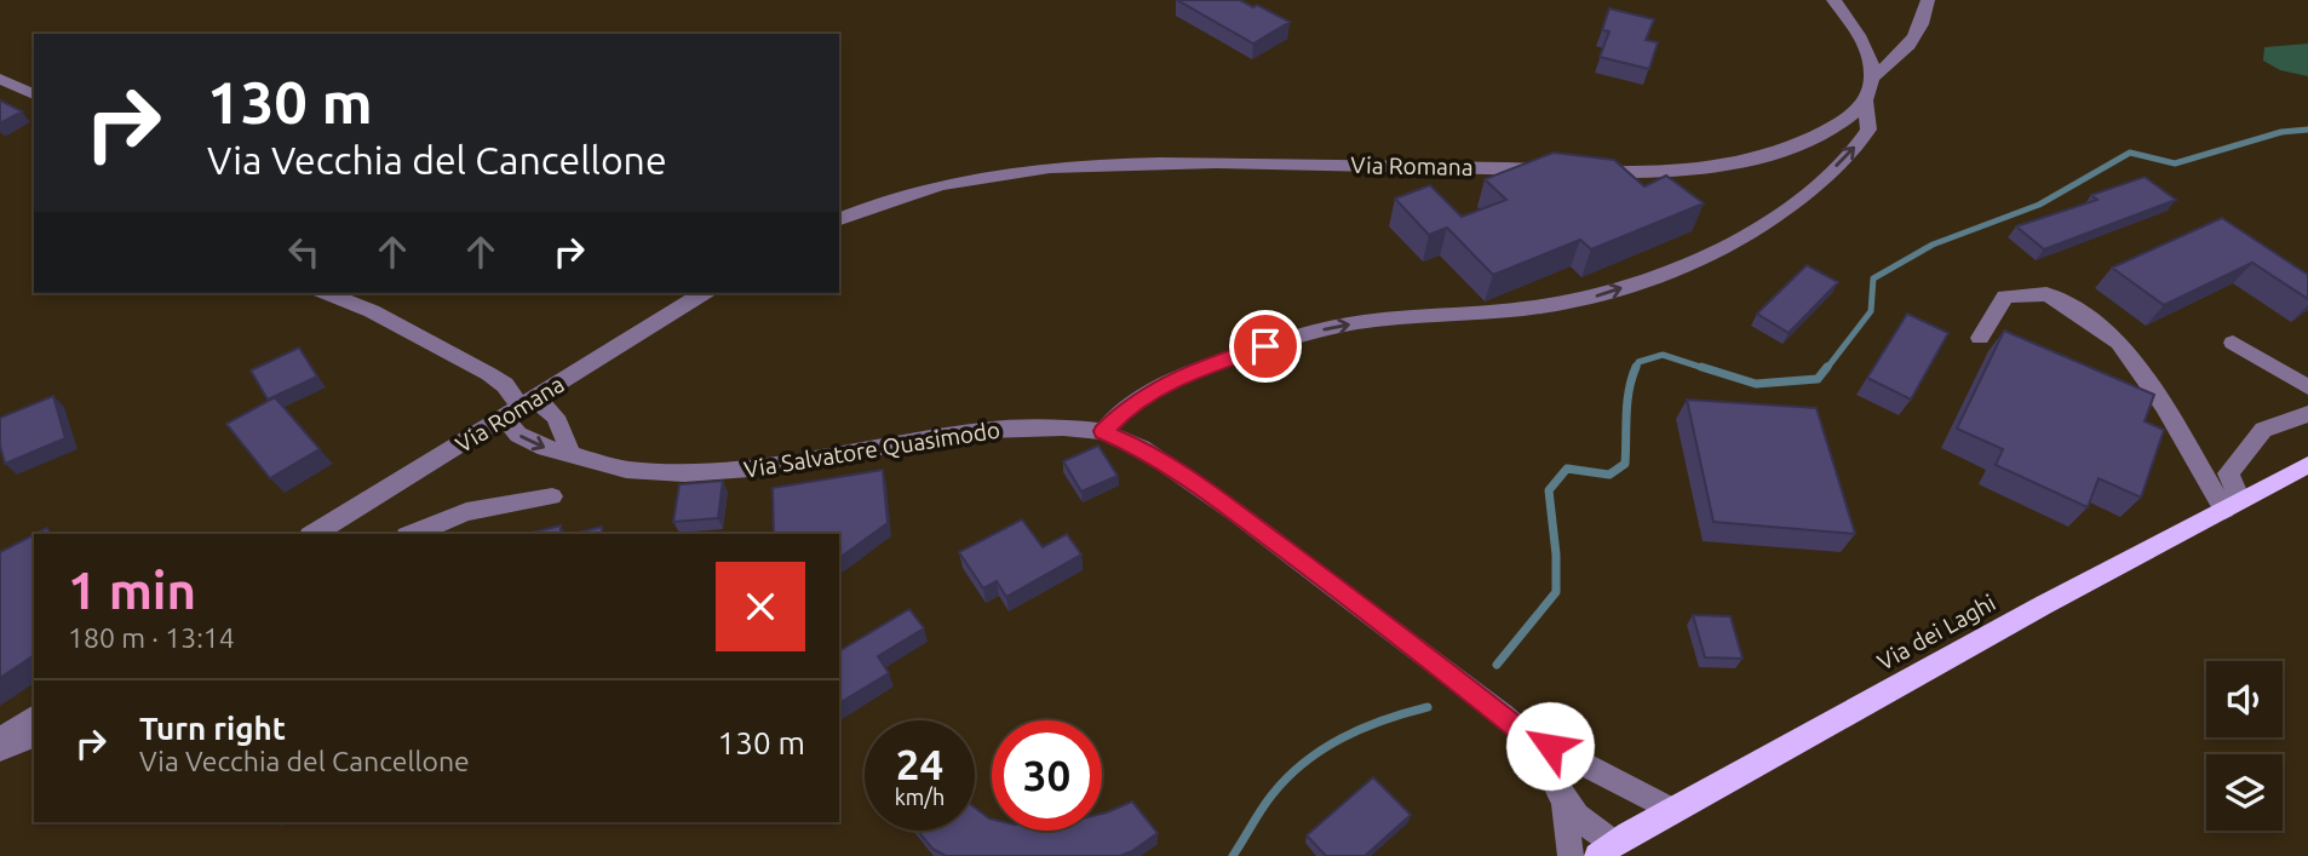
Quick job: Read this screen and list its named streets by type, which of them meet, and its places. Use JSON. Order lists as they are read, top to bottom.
{
  "streets": {
    "main road": ["Via dei Laghi"],
    "street": ["Via Romana", "Via Salvatore Quasimodo"]
  },
  "crossings": [
    ["Via Romana", "Via Salvatore Quasimodo"],
    ["Via Salvatore Quasimodo", "Via dei Laghi"]
  ],
  "page": {
    "turn": ["130 m", "Via Vecchia del Cancellone"],
    "heading": ["1 min", "180 m · 13:14"],
    "list": [
      {
        "name": "Turn right",
        "note": "Via Vecchia del Cancellone",
        "value": "130 m"
      }
    ],
    "speed": "24 km/h",
    "limit": "30"
  }
}
